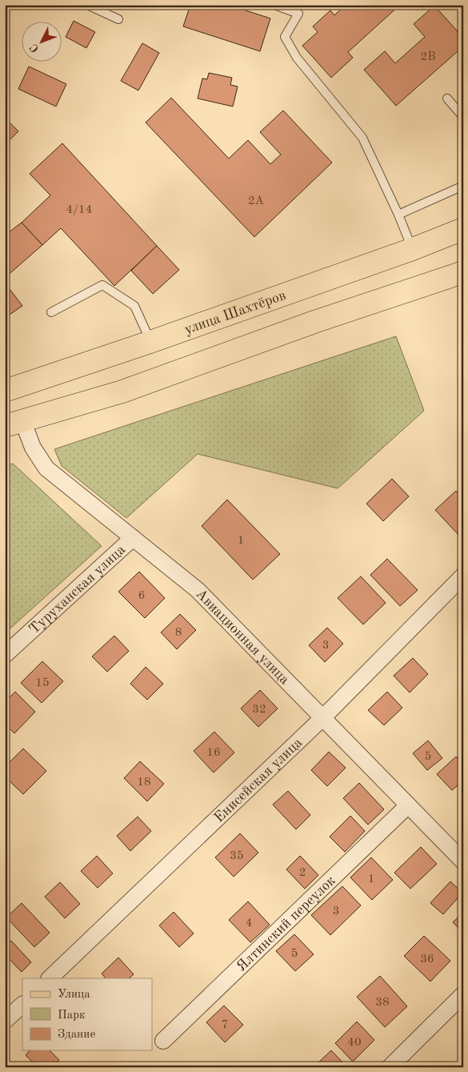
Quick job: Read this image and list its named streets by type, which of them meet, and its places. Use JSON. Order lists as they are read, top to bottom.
{
  "streets": {
    "main road": ["улица Шахтёров"],
    "street": [
      "Туруханская улица",
      "Авиационная улица",
      "Енисейская улица",
      "Ялтинский переулок"
    ]
  },
  "crossings": [
    ["Туруханская улица", "Авиационная улица"],
    ["Авиационная улица", "Енисейская улица"],
    ["Авиационная улица", "Ялтинский переулок"]
  ],
  "house_numbers": [
    "2В",
    "2А",
    "4/14",
    "1",
    "6",
    "8",
    "3",
    "15",
    "32",
    "16",
    "5",
    "18",
    "35",
    "2",
    "1",
    "3",
    "4",
    "5",
    "36",
    "38",
    "7",
    "40"
  ],
  "legend": ["Улица", "Парк", "Здание"],
  "north": "bottom left"
}
